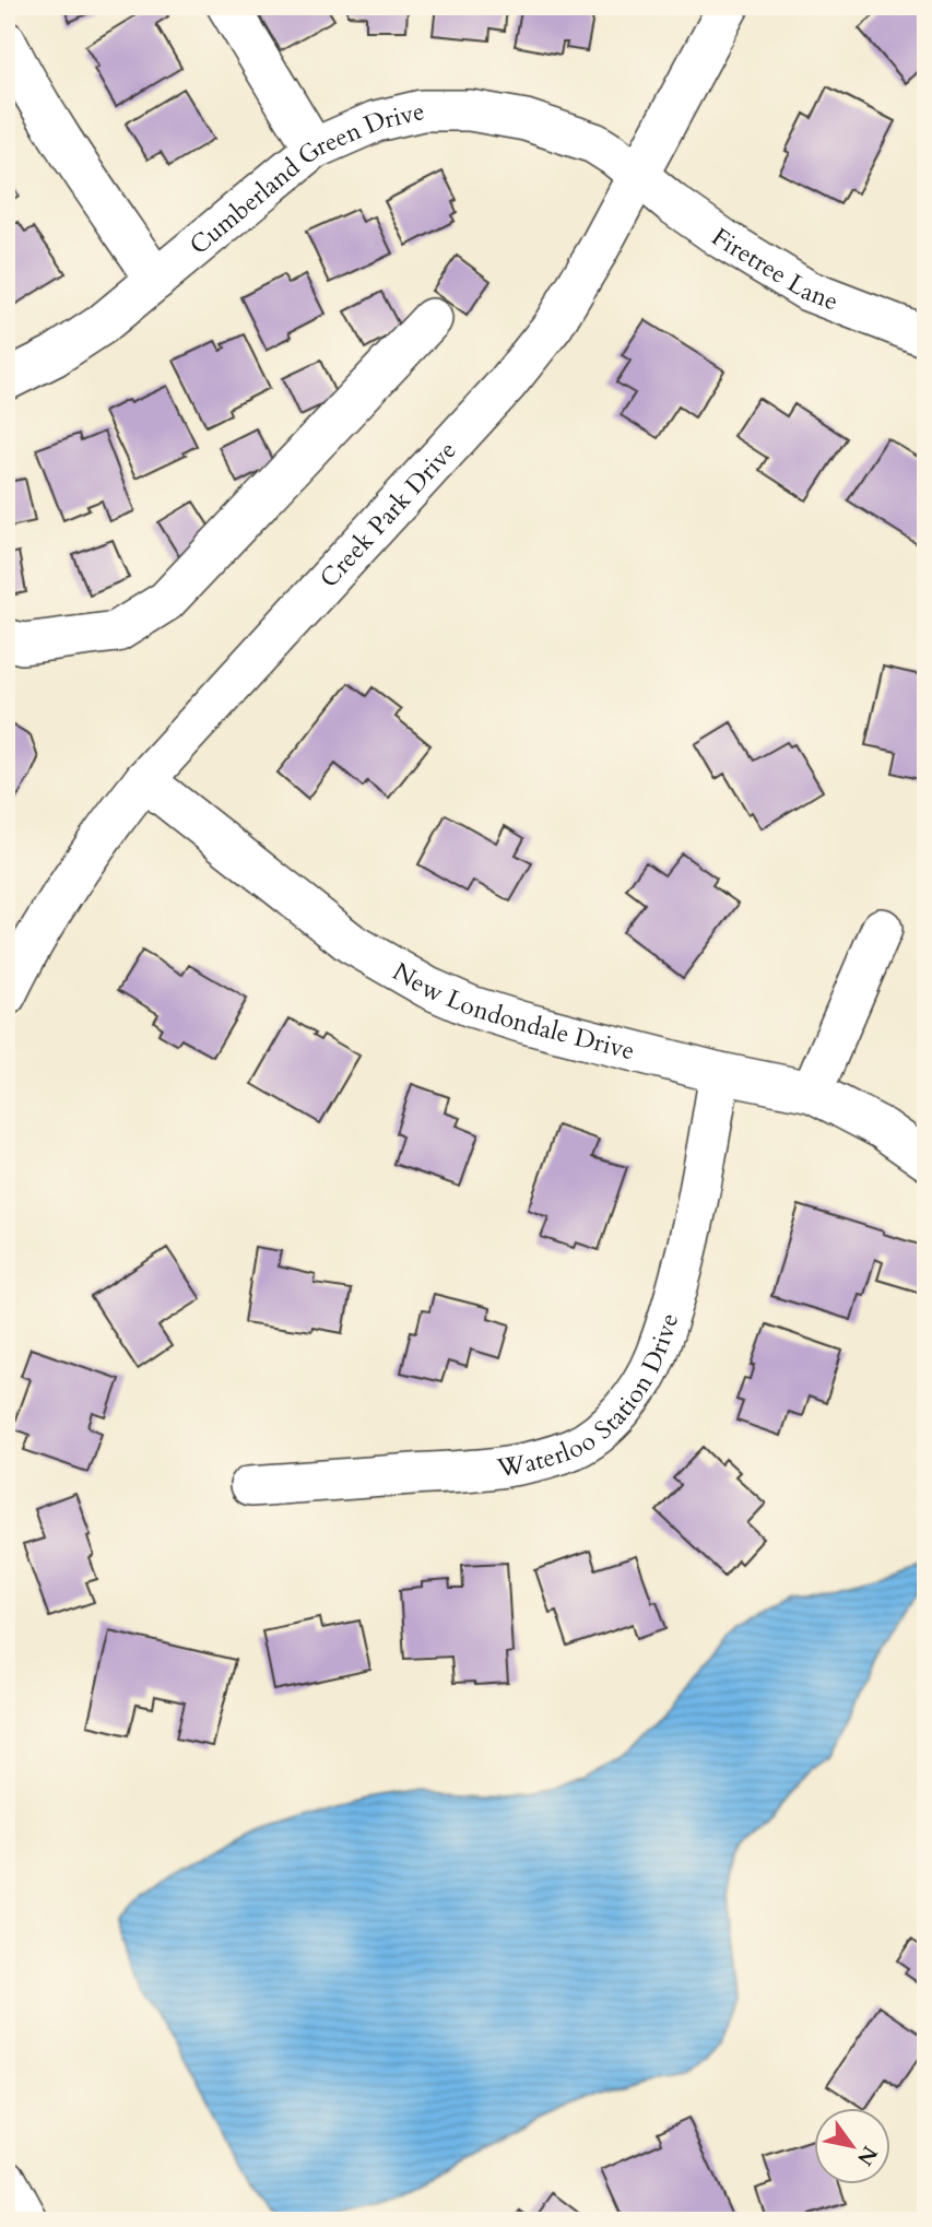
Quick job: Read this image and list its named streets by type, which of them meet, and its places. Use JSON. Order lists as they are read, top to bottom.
{
  "streets": {
    "street": [
      "Cumberland Green Drive",
      "Firetree Lane",
      "Creek Park Drive",
      "New Londondale Drive",
      "Waterloo Station Drive"
    ]
  },
  "crossings": [
    ["Cumberland Green Drive", "Firetree Lane"],
    ["Cumberland Green Drive", "Creek Park Drive"],
    ["Firetree Lane", "Creek Park Drive"],
    ["Creek Park Drive", "New Londondale Drive"],
    ["New Londondale Drive", "Waterloo Station Drive"]
  ],
  "north": "bottom right"
}
